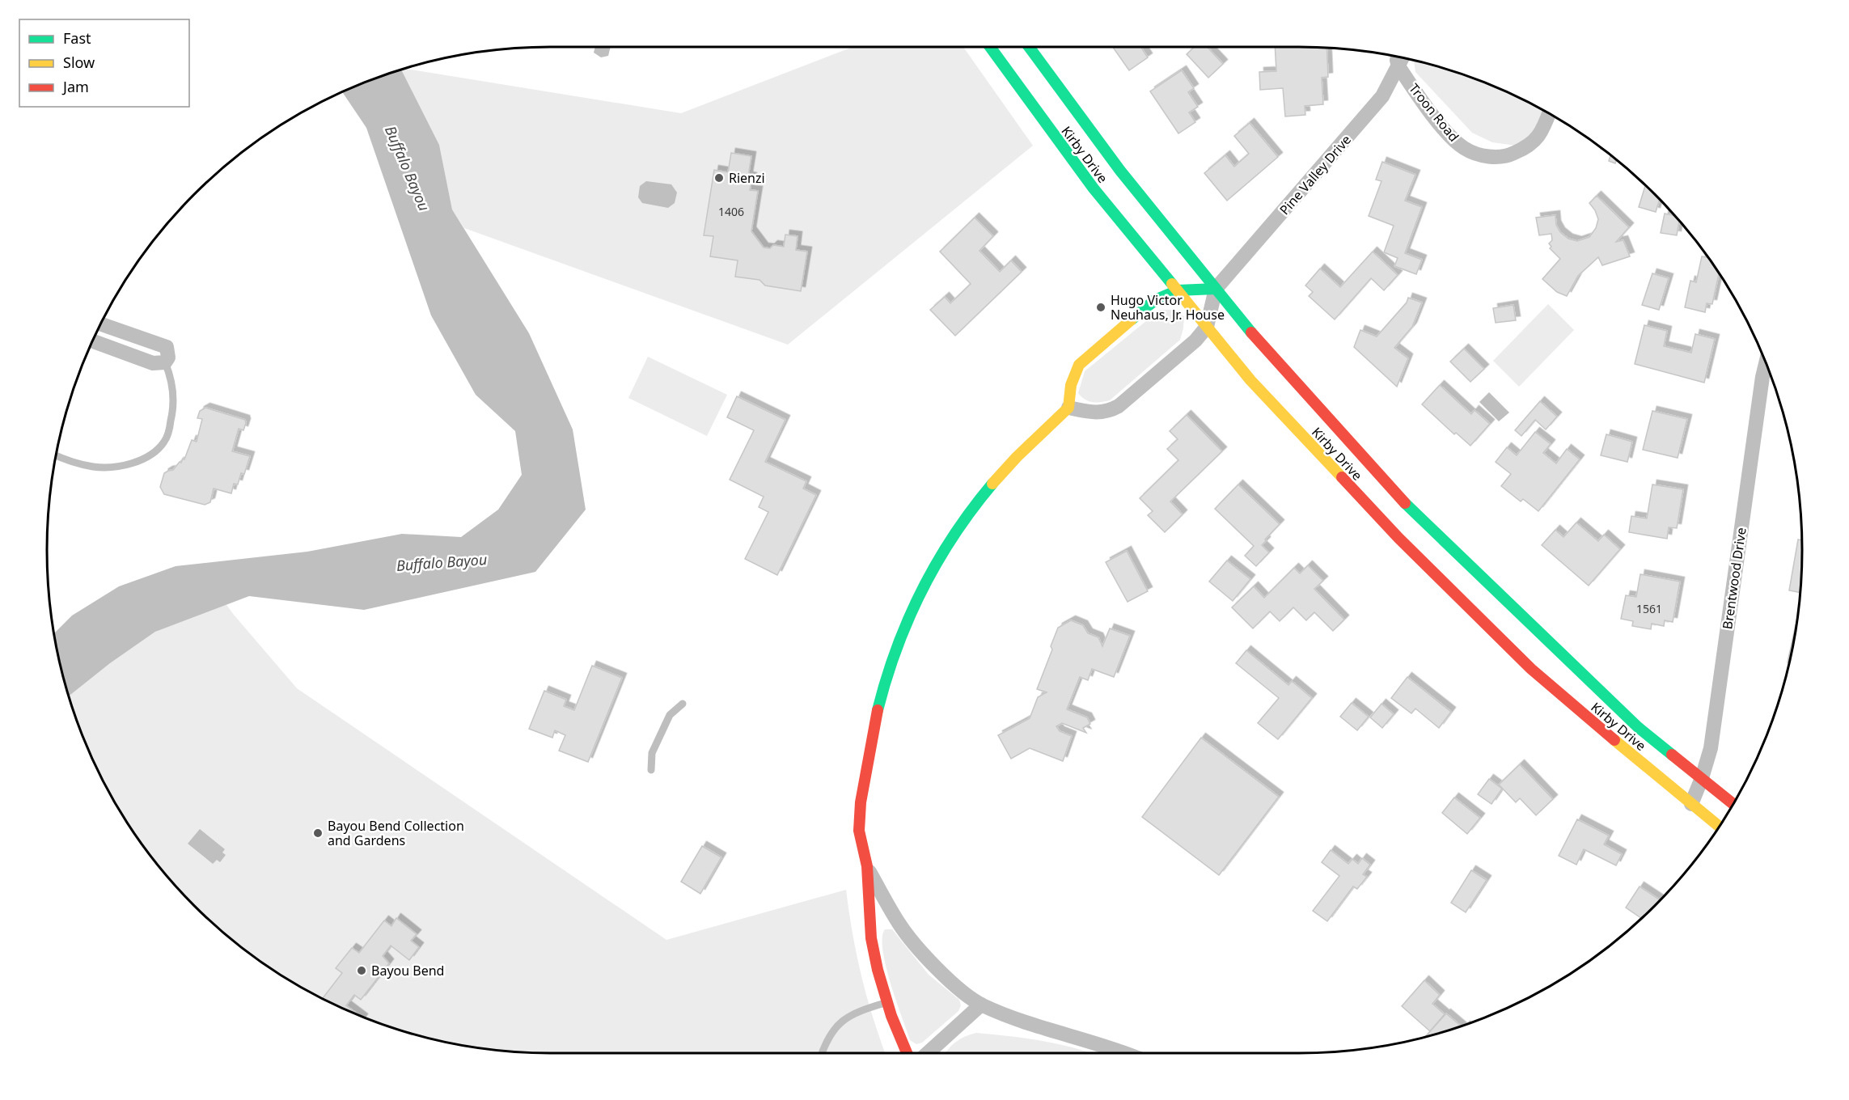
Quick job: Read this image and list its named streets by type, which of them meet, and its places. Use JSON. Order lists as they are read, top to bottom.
{
  "streets": {
    "main road": ["Kirby Drive"],
    "street": ["Troon Road", "Pine Valley Drive", "Brentwood Drive"]
  },
  "crossings": [
    ["Troon Road", "Pine Valley Drive"],
    ["Kirby Drive", "Pine Valley Drive"],
    ["Kirby Drive", "Brentwood Drive"]
  ],
  "water": ["Buffalo Bayou"],
  "places": [
    "Rienzi",
    "Hugo Victor Neuhaus, Jr. House",
    "Bayou Bend Collection and Gardens",
    "Bayou Bend"
  ],
  "house_numbers": ["1406", "1561"],
  "legend": ["Fast", "Slow", "Jam"]
}
